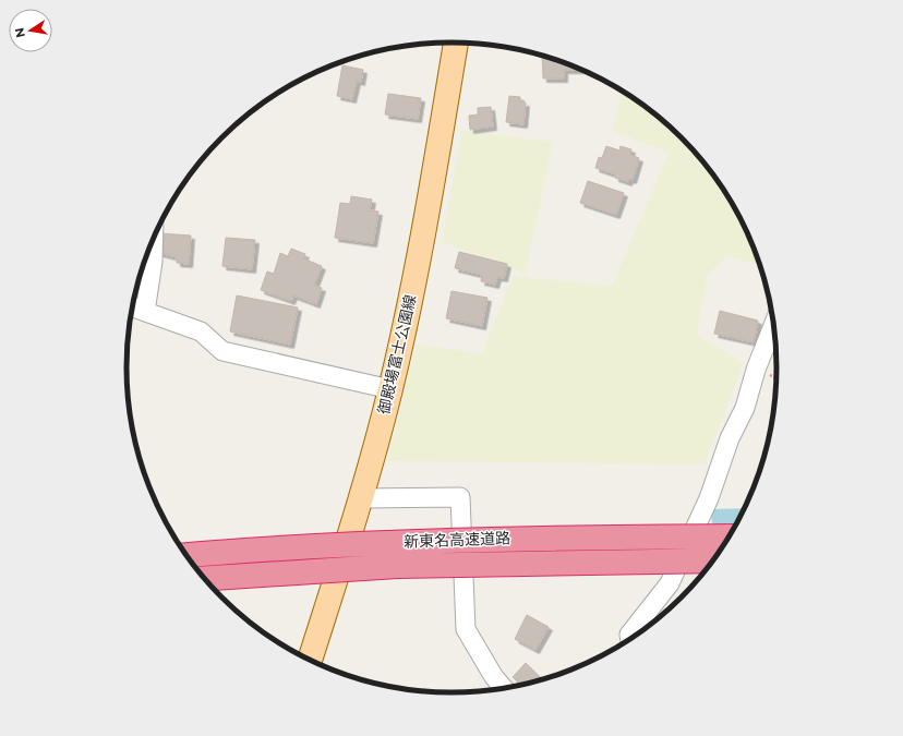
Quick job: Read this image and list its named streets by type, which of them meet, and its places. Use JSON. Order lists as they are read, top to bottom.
{
  "streets": {
    "highway": ["新東名高速道路"],
    "main road": ["御殿場富士公園線"]
  },
  "north": "left"
}
